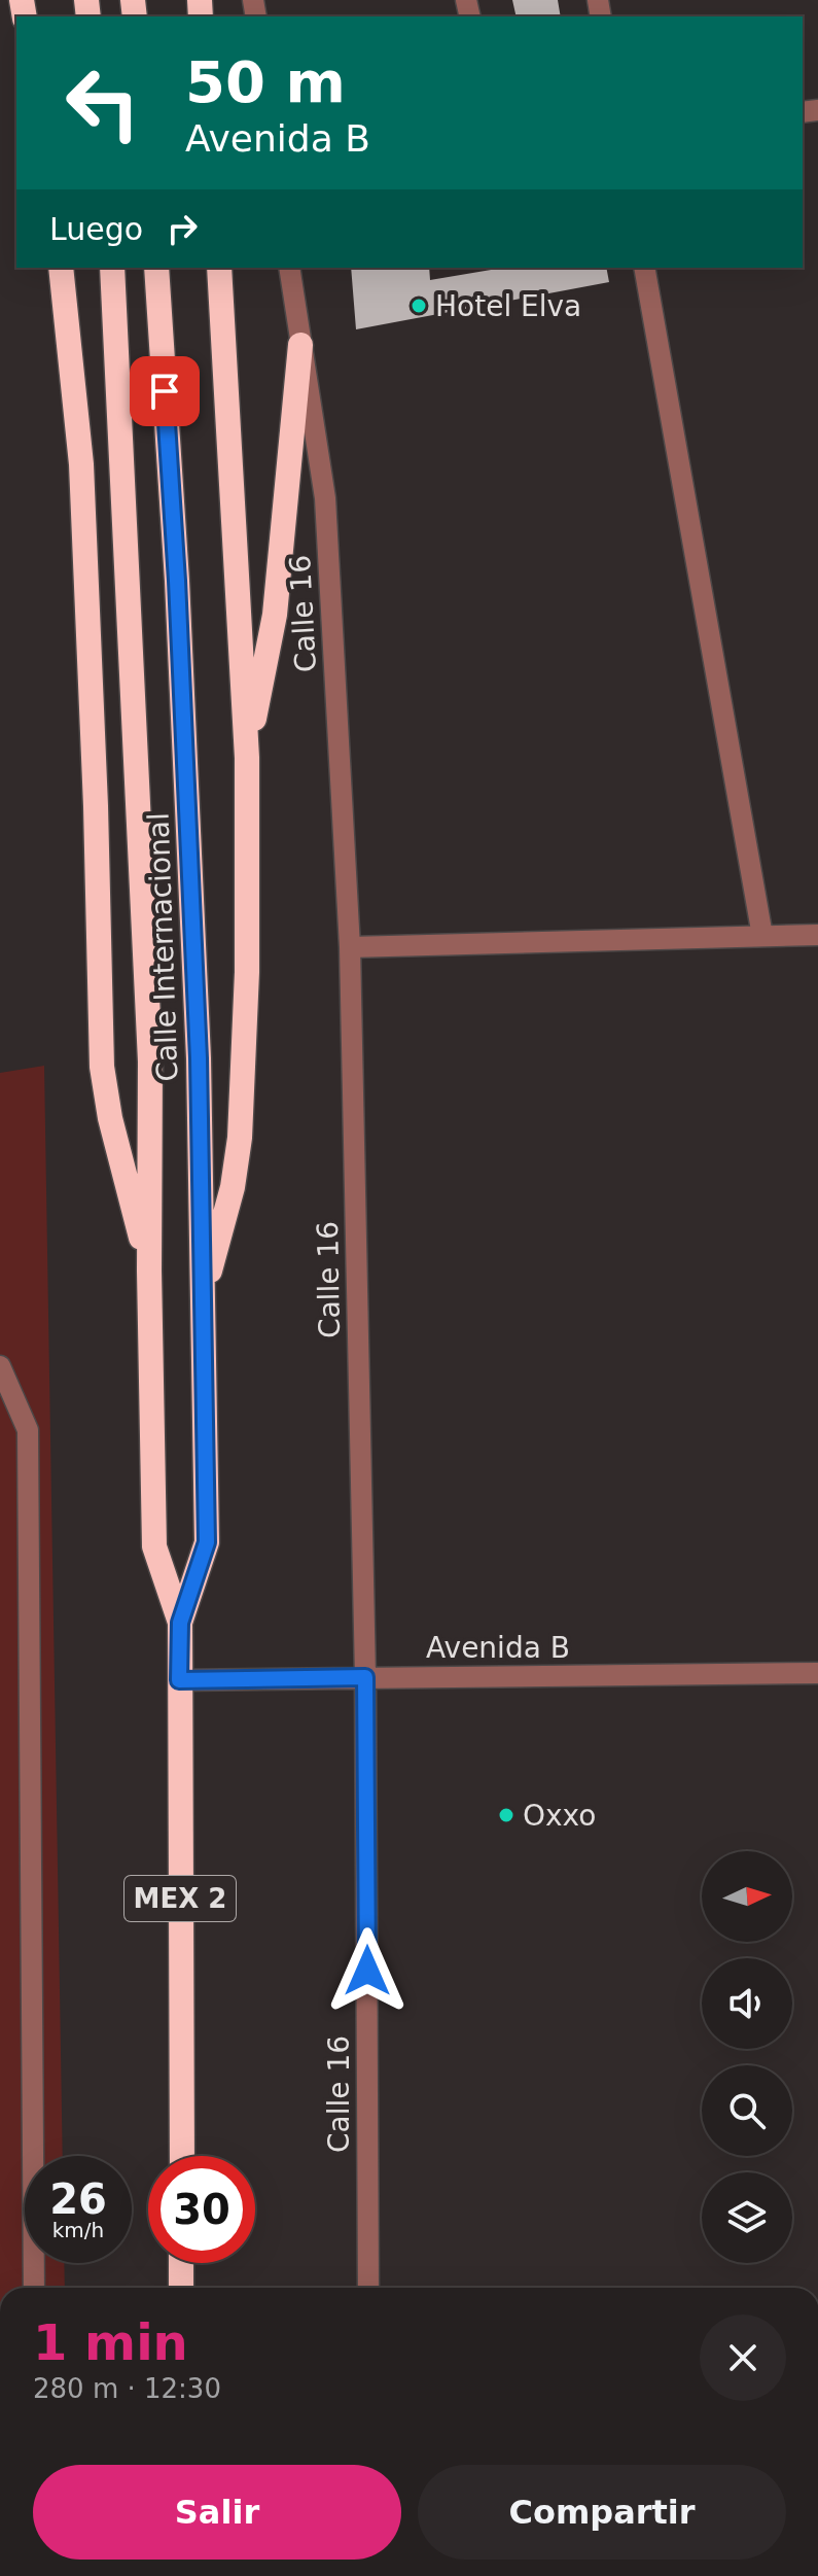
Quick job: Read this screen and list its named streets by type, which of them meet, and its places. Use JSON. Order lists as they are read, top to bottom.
{
  "streets": {
    "highway": ["Calle Internacional", "MEX 2"],
    "street": ["Calle 16", "Avenida B"]
  },
  "crossings": [
    ["Calle 16", "Avenida B"],
    ["Calle Internacional", "Avenida B"]
  ],
  "places": ["Hotel Elva", "Oxxo"],
  "north": "right",
  "page": {
    "turn": ["50 m", "Avenida B"],
    "then": "Luego",
    "speed": "26 km/h",
    "limit": "30",
    "heading": ["1 min", "280 m · 12:30"],
    "buttons": ["Salir", "Compartir"]
  }
}
